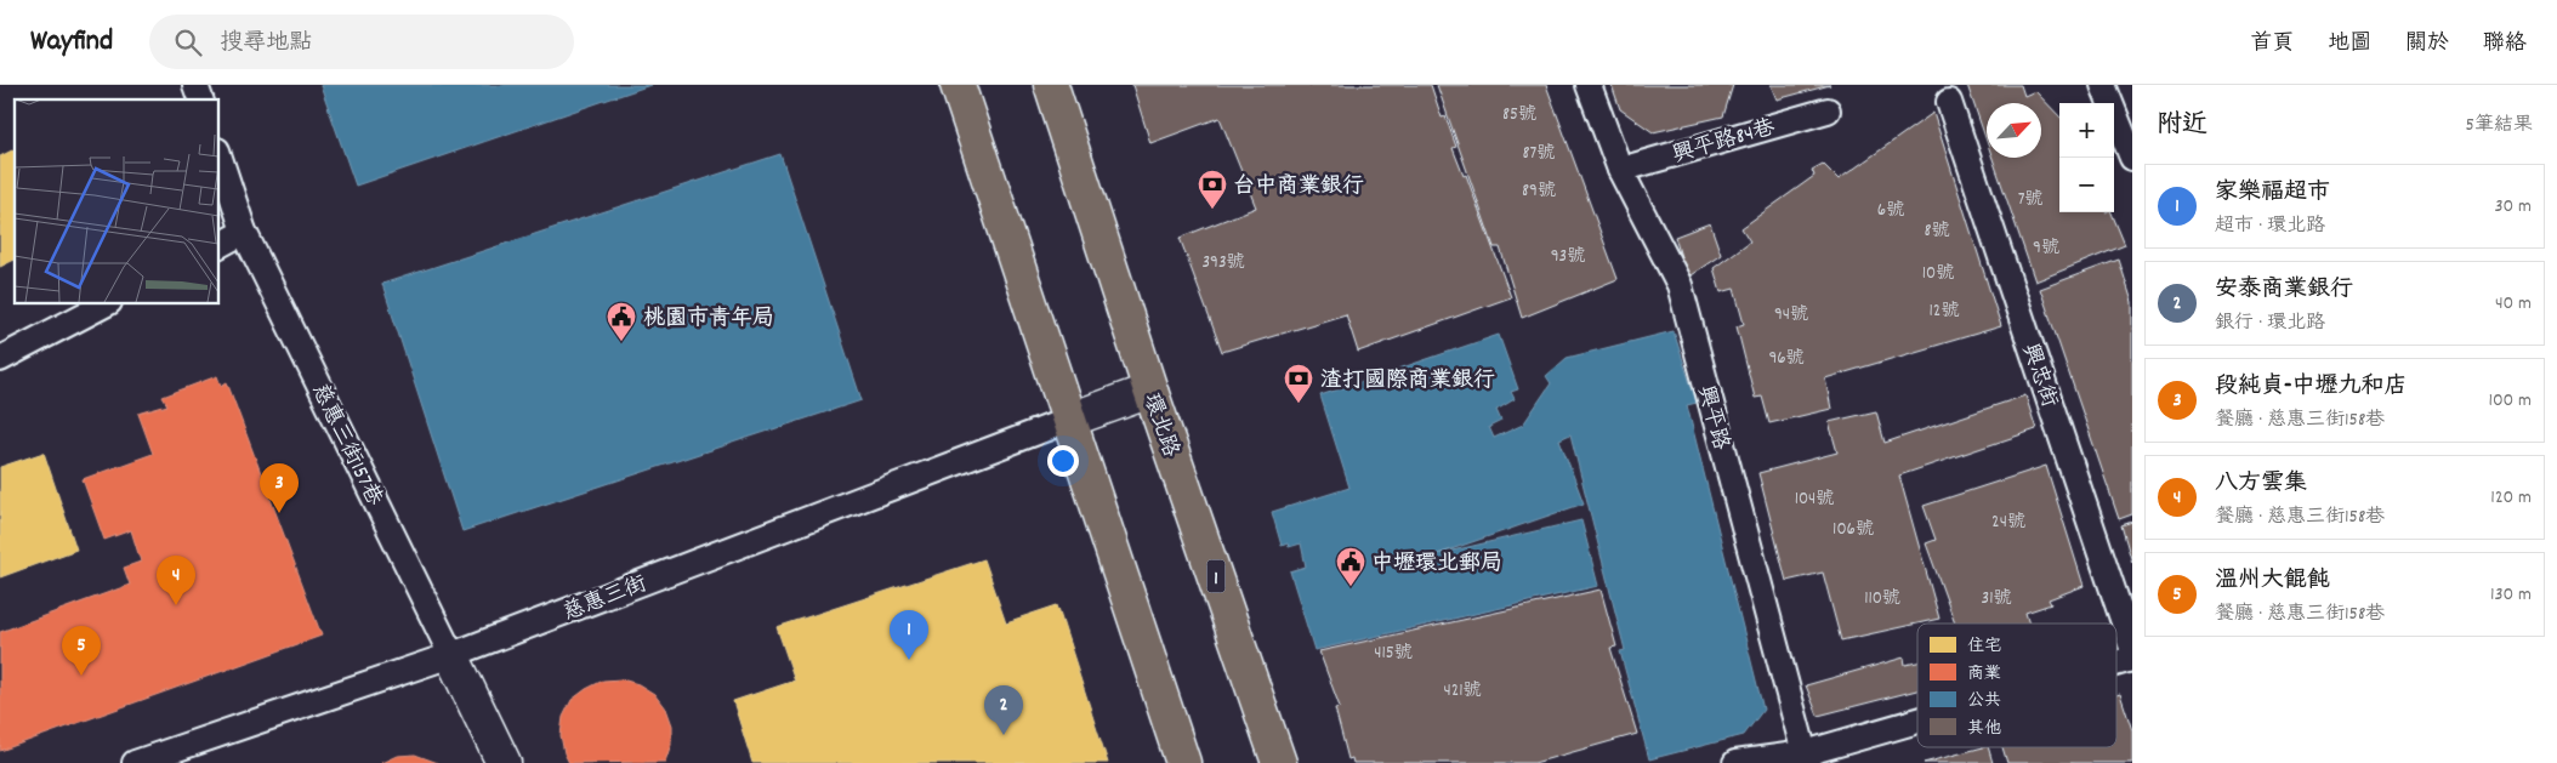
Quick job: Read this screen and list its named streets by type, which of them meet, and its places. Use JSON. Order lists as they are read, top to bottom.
{
  "streets": {
    "main road": ["環北路", "1"],
    "lane": [
      "興平路84巷",
      "興忠街",
      "興平路",
      "慈惠三街157巷",
      "慈惠三街"
    ]
  },
  "crossings": [
    ["興平路84巷", "興平路"],
    ["慈惠三街157巷", "慈惠三街"]
  ],
  "places": {
    "bank": ["台中商業銀行", "渣打國際商業銀行"],
    "public building": ["桃園市青年局", "中壢環北郵局"]
  },
  "house_numbers": [
    "85號",
    "87號",
    "89號",
    "7號",
    "6號",
    "8號",
    "9號",
    "93號",
    "393號",
    "10號",
    "12號",
    "94號",
    "96號",
    "104號",
    "24號",
    "106號",
    "110號",
    "31號",
    "415號",
    "421號"
  ],
  "legend": [
    "住宅",
    "商業",
    "公共",
    "其他"
  ],
  "north": "top right",
  "page": {
    "header": "Wayfind",
    "search": "搜尋地點",
    "nav": [
      "首頁",
      "地圖",
      "關於",
      "聯絡"
    ],
    "heading": ["附近", "5筆結果"],
    "map_buttons": ["+", "−"],
    "list": [
      {
        "mark": "1",
        "name": "家樂福超市",
        "note": "超市 · 環北路",
        "value": "30 m"
      },
      {
        "mark": "2",
        "name": "安泰商業銀行",
        "note": "銀行 · 環北路",
        "value": "40 m"
      },
      {
        "mark": "3",
        "name": "段純貞-中壢九和店",
        "note": "餐廳 · 慈惠三街158巷",
        "value": "100 m"
      },
      {
        "mark": "4",
        "name": "八方雲集",
        "note": "餐廳 · 慈惠三街158巷",
        "value": "120 m"
      },
      {
        "mark": "5",
        "name": "溫州大餛飩",
        "note": "餐廳 · 慈惠三街158巷",
        "value": "130 m"
      }
    ],
    "pins": [
      "3",
      "4",
      "1",
      "5",
      "2"
    ]
  }
}
